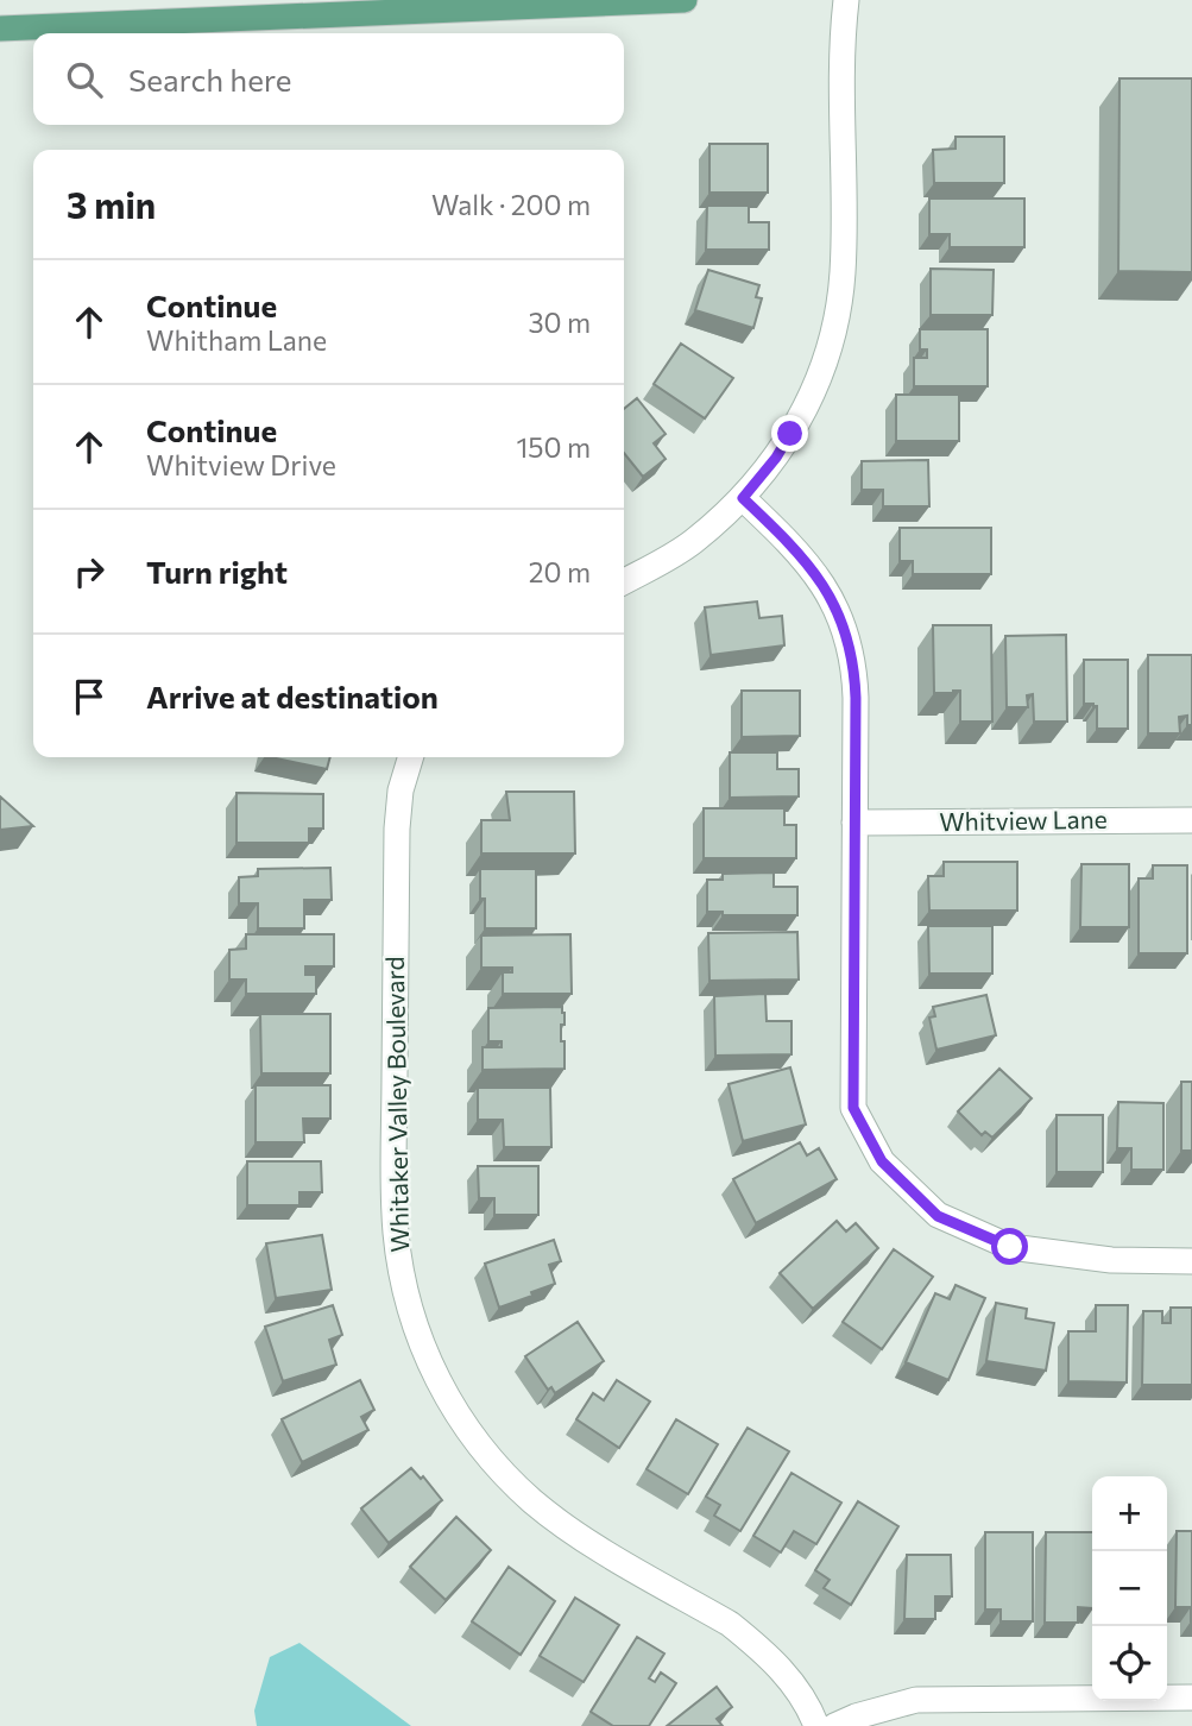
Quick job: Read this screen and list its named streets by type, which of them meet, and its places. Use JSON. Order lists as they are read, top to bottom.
{
  "streets": {
    "street": ["Whitview Lane", "Whitaker Valley Boulevard"]
  },
  "page": {
    "search": "Search here",
    "heading": ["3 min", "Walk · 200 m"],
    "list": [
      ["Continue", "Whitham Lane", "30 m"],
      ["Continue", "Whitview Drive", "150 m"],
      ["Turn right", "20 m"],
      "Arrive at destination"
    ],
    "map_buttons": ["+", "−"]
  }
}
